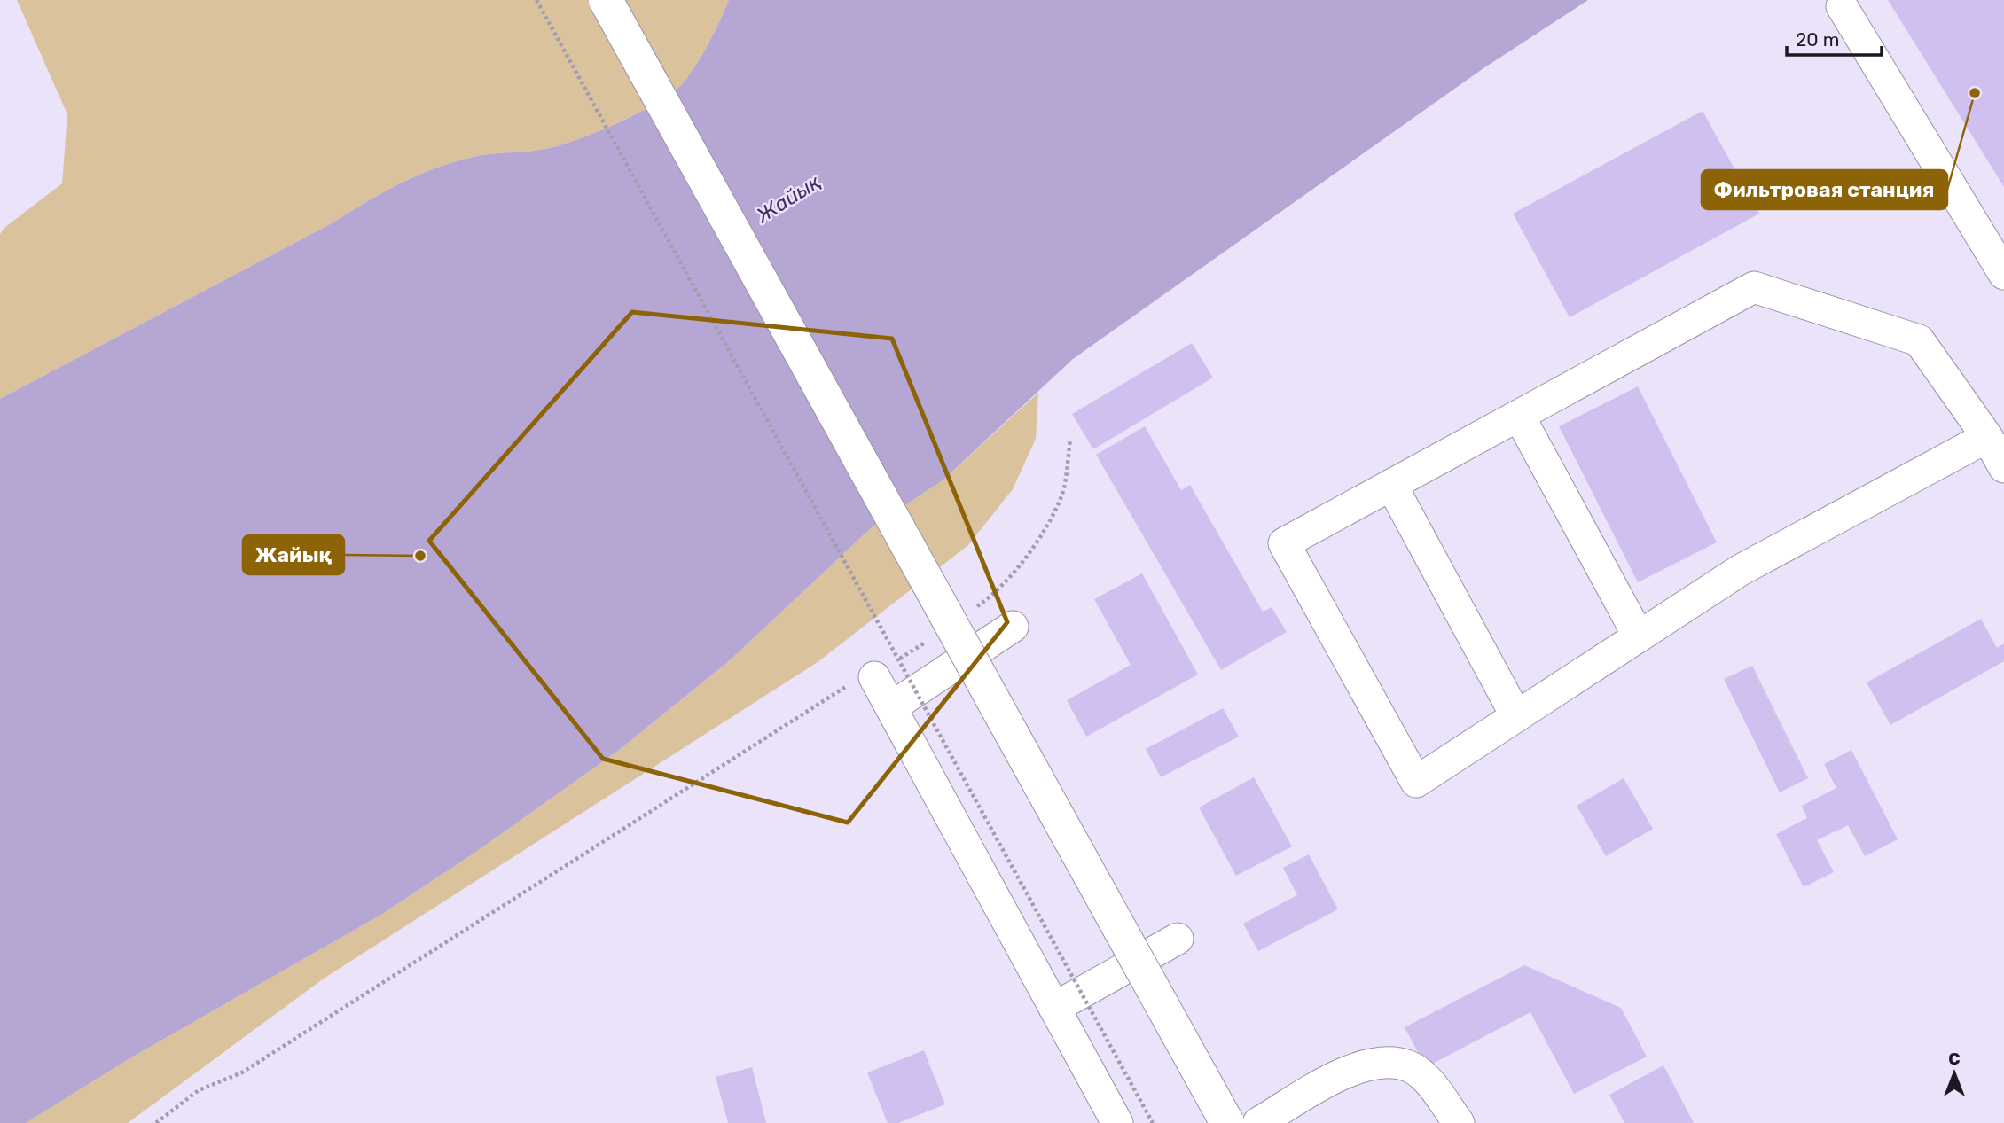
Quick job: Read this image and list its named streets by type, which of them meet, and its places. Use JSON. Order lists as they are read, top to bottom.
{
  "water": ["Жайық"],
  "places": ["Фильтровая станция", "Жайық"],
  "scale_bar": "20 m",
  "north": "top"
}
